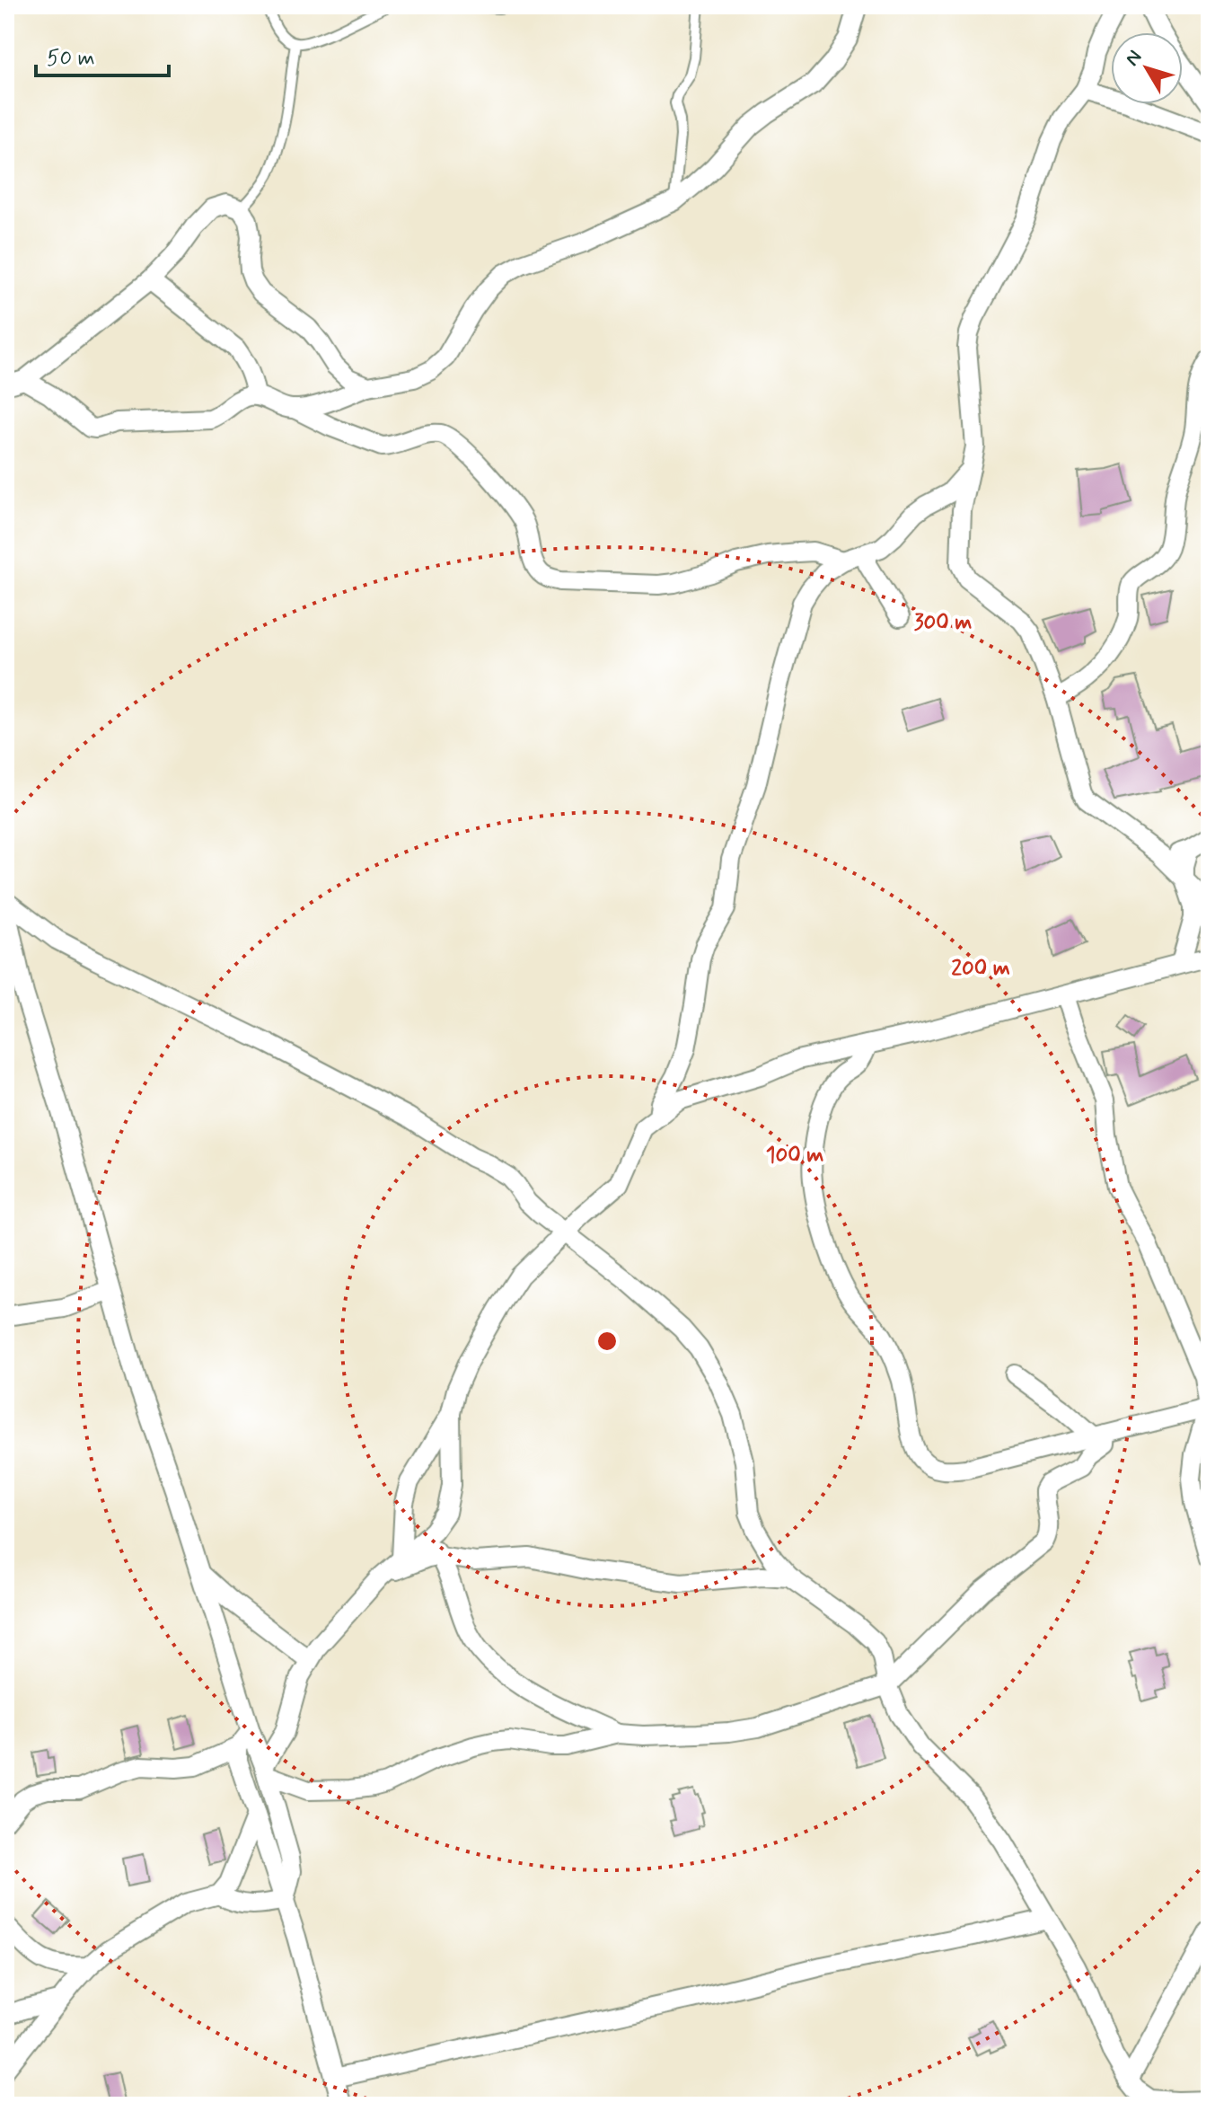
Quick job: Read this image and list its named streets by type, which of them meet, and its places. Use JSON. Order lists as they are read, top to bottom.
{
  "scale_bar": "50 m",
  "north": "top left",
  "rings": ["300 m", "200 m", "100 m"]
}
